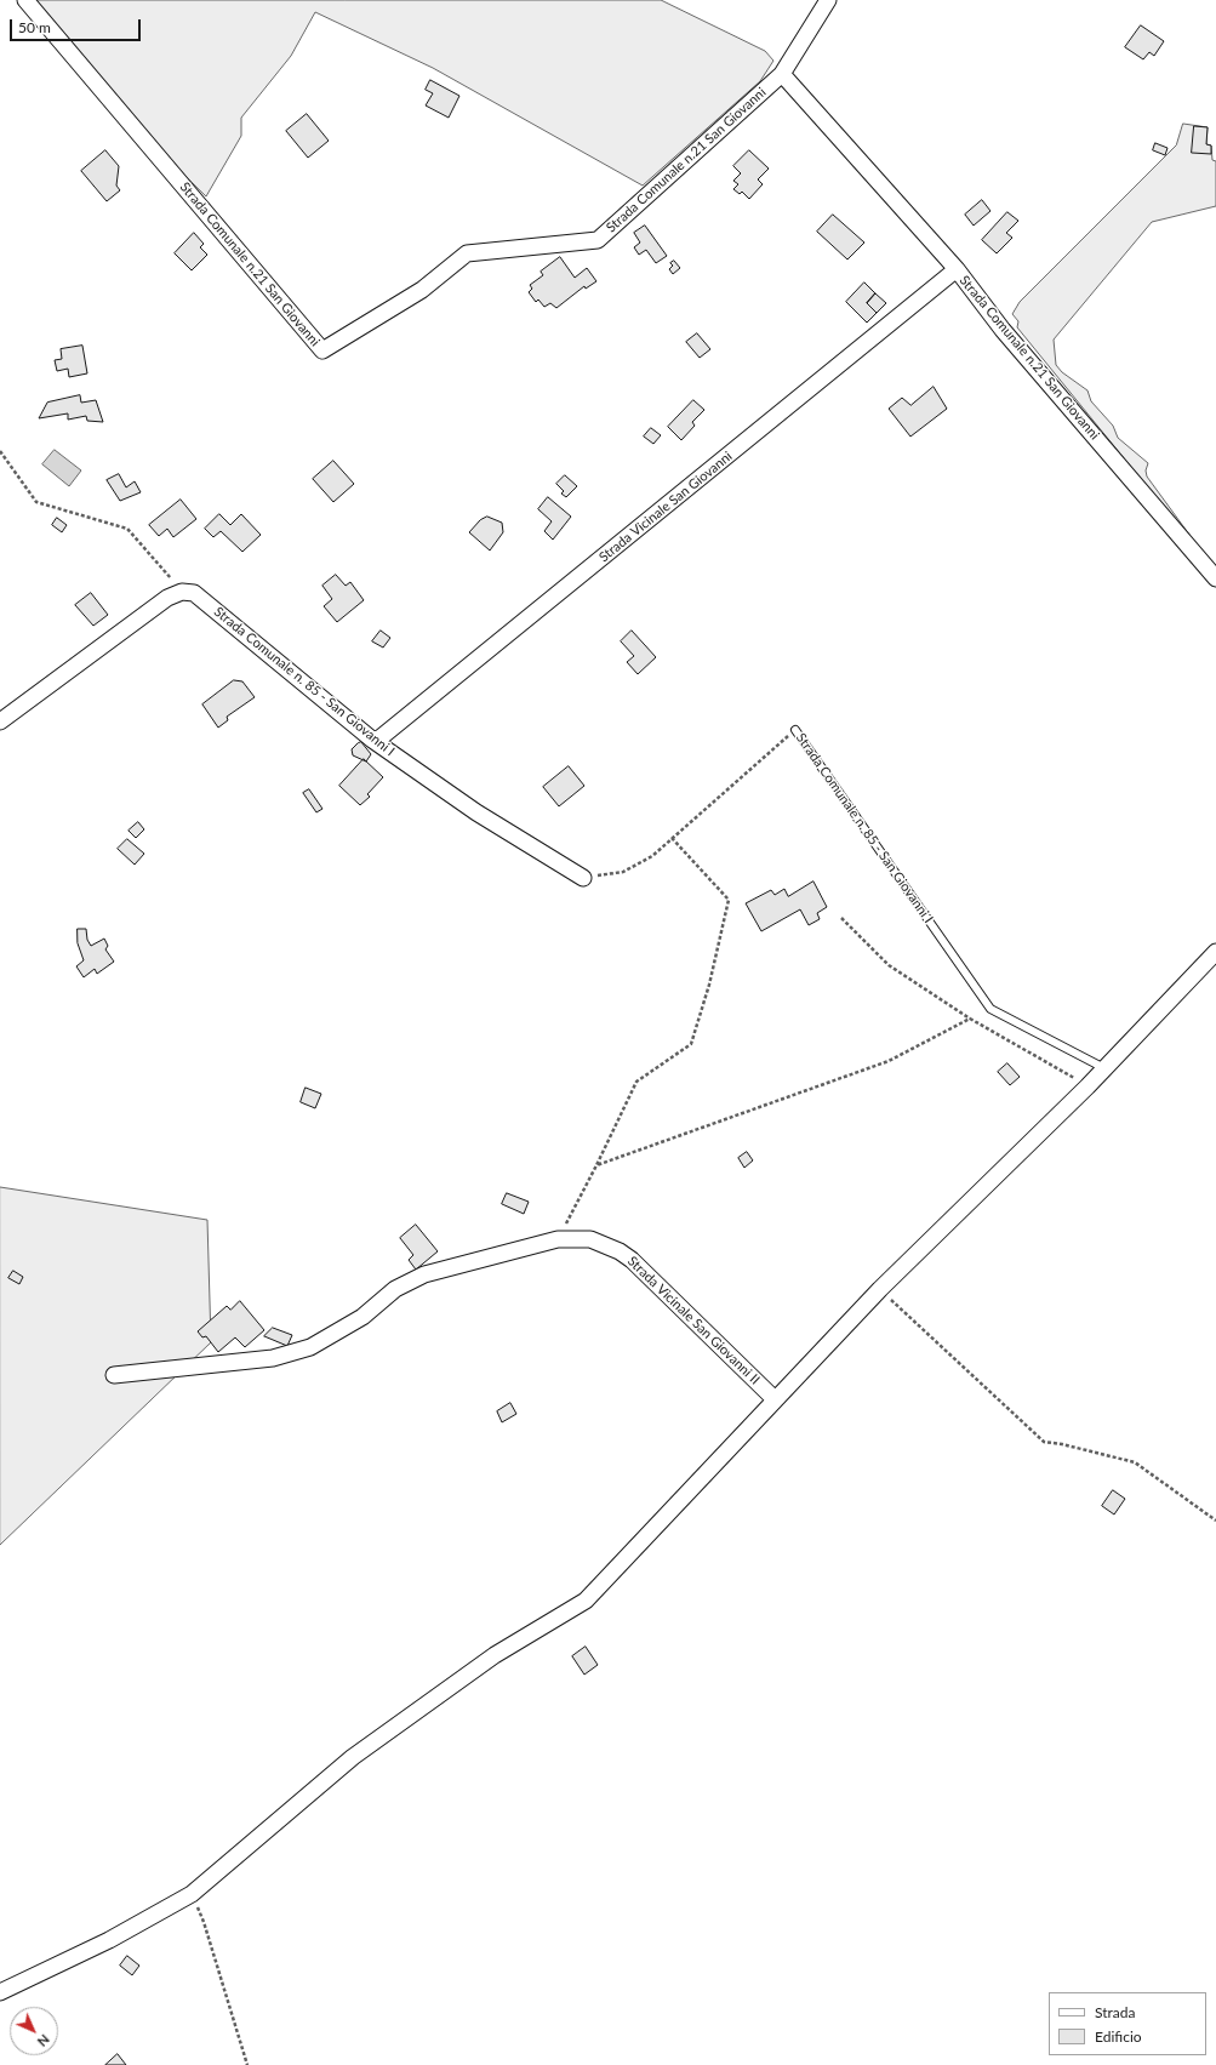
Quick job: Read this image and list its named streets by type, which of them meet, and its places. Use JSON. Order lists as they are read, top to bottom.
{
  "streets": {
    "street": [
      "Strada Comunale n.21 San Giovanni",
      "Strada Vicinale San Giovanni",
      "Strada Comunale n. 85 - San Giovanni I",
      "Strada Vicinale San Giovanni II"
    ]
  },
  "crossings": [
    ["Strada Comunale n.21 San Giovanni", "Strada Vicinale San Giovanni"],
    ["Strada Vicinale San Giovanni", "Strada Comunale n. 85 - San Giovanni I"]
  ],
  "legend": ["Strada", "Edificio"],
  "scale_bar": "50 m",
  "north": "bottom right"
}
